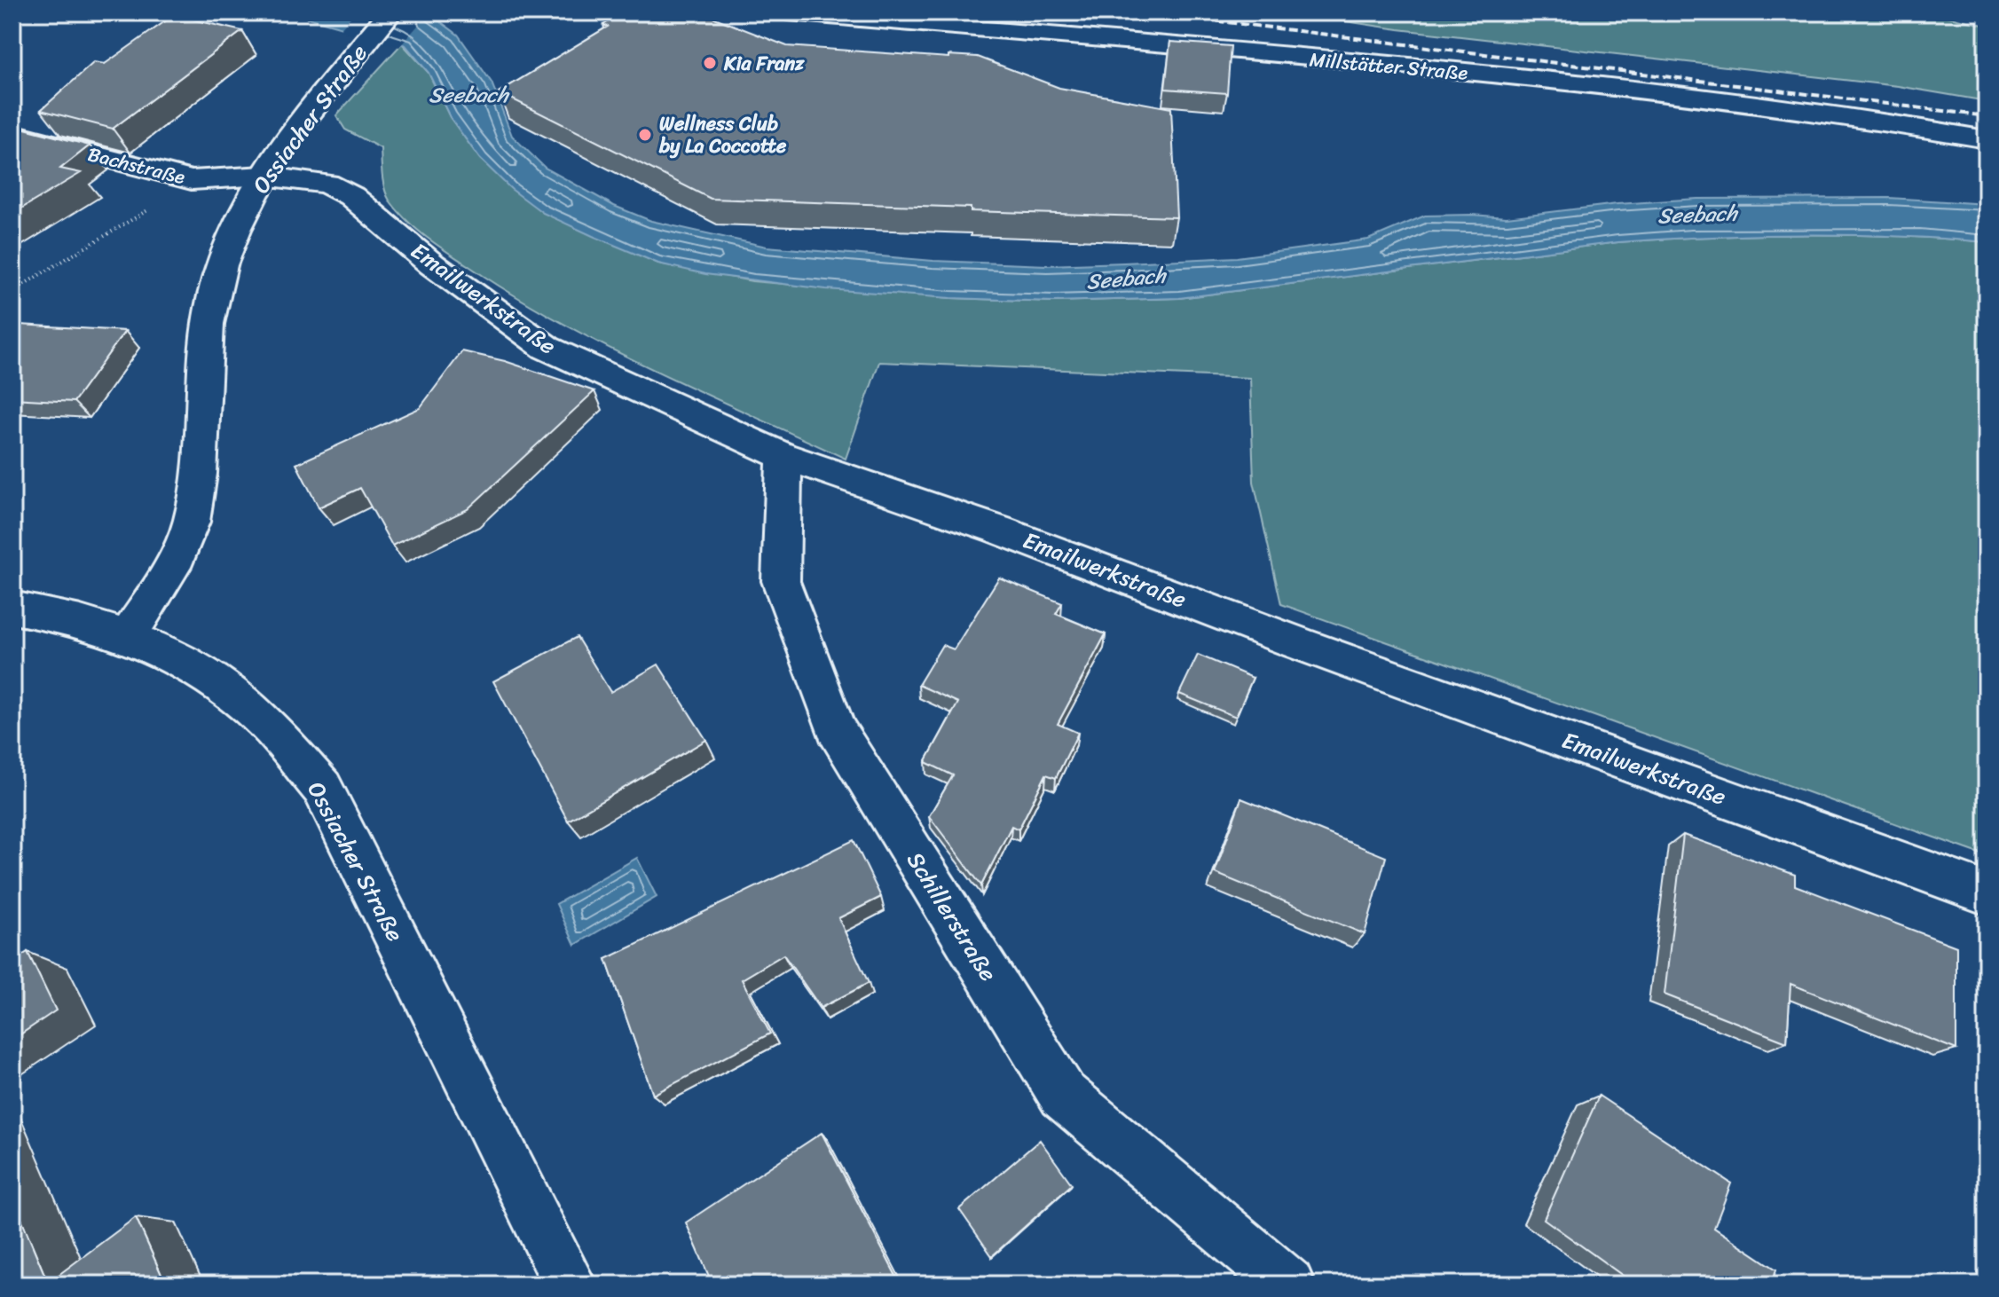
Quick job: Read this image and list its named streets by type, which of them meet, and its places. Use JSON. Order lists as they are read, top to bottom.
{
  "streets": {
    "street": [
      "Millstätter Straße",
      "Ossiacher Straße",
      "Bachstraße",
      "Emailwerkstraße",
      "Schillerstraße"
    ]
  },
  "crossings": [
    ["Ossiacher Straße", "Bachstraße"],
    ["Ossiacher Straße", "Emailwerkstraße"],
    ["Bachstraße", "Emailwerkstraße"],
    ["Emailwerkstraße", "Schillerstraße"]
  ],
  "water": ["Seebach"],
  "places": ["Kia Franz", "Wellness Club by La Coccotte"]
}
